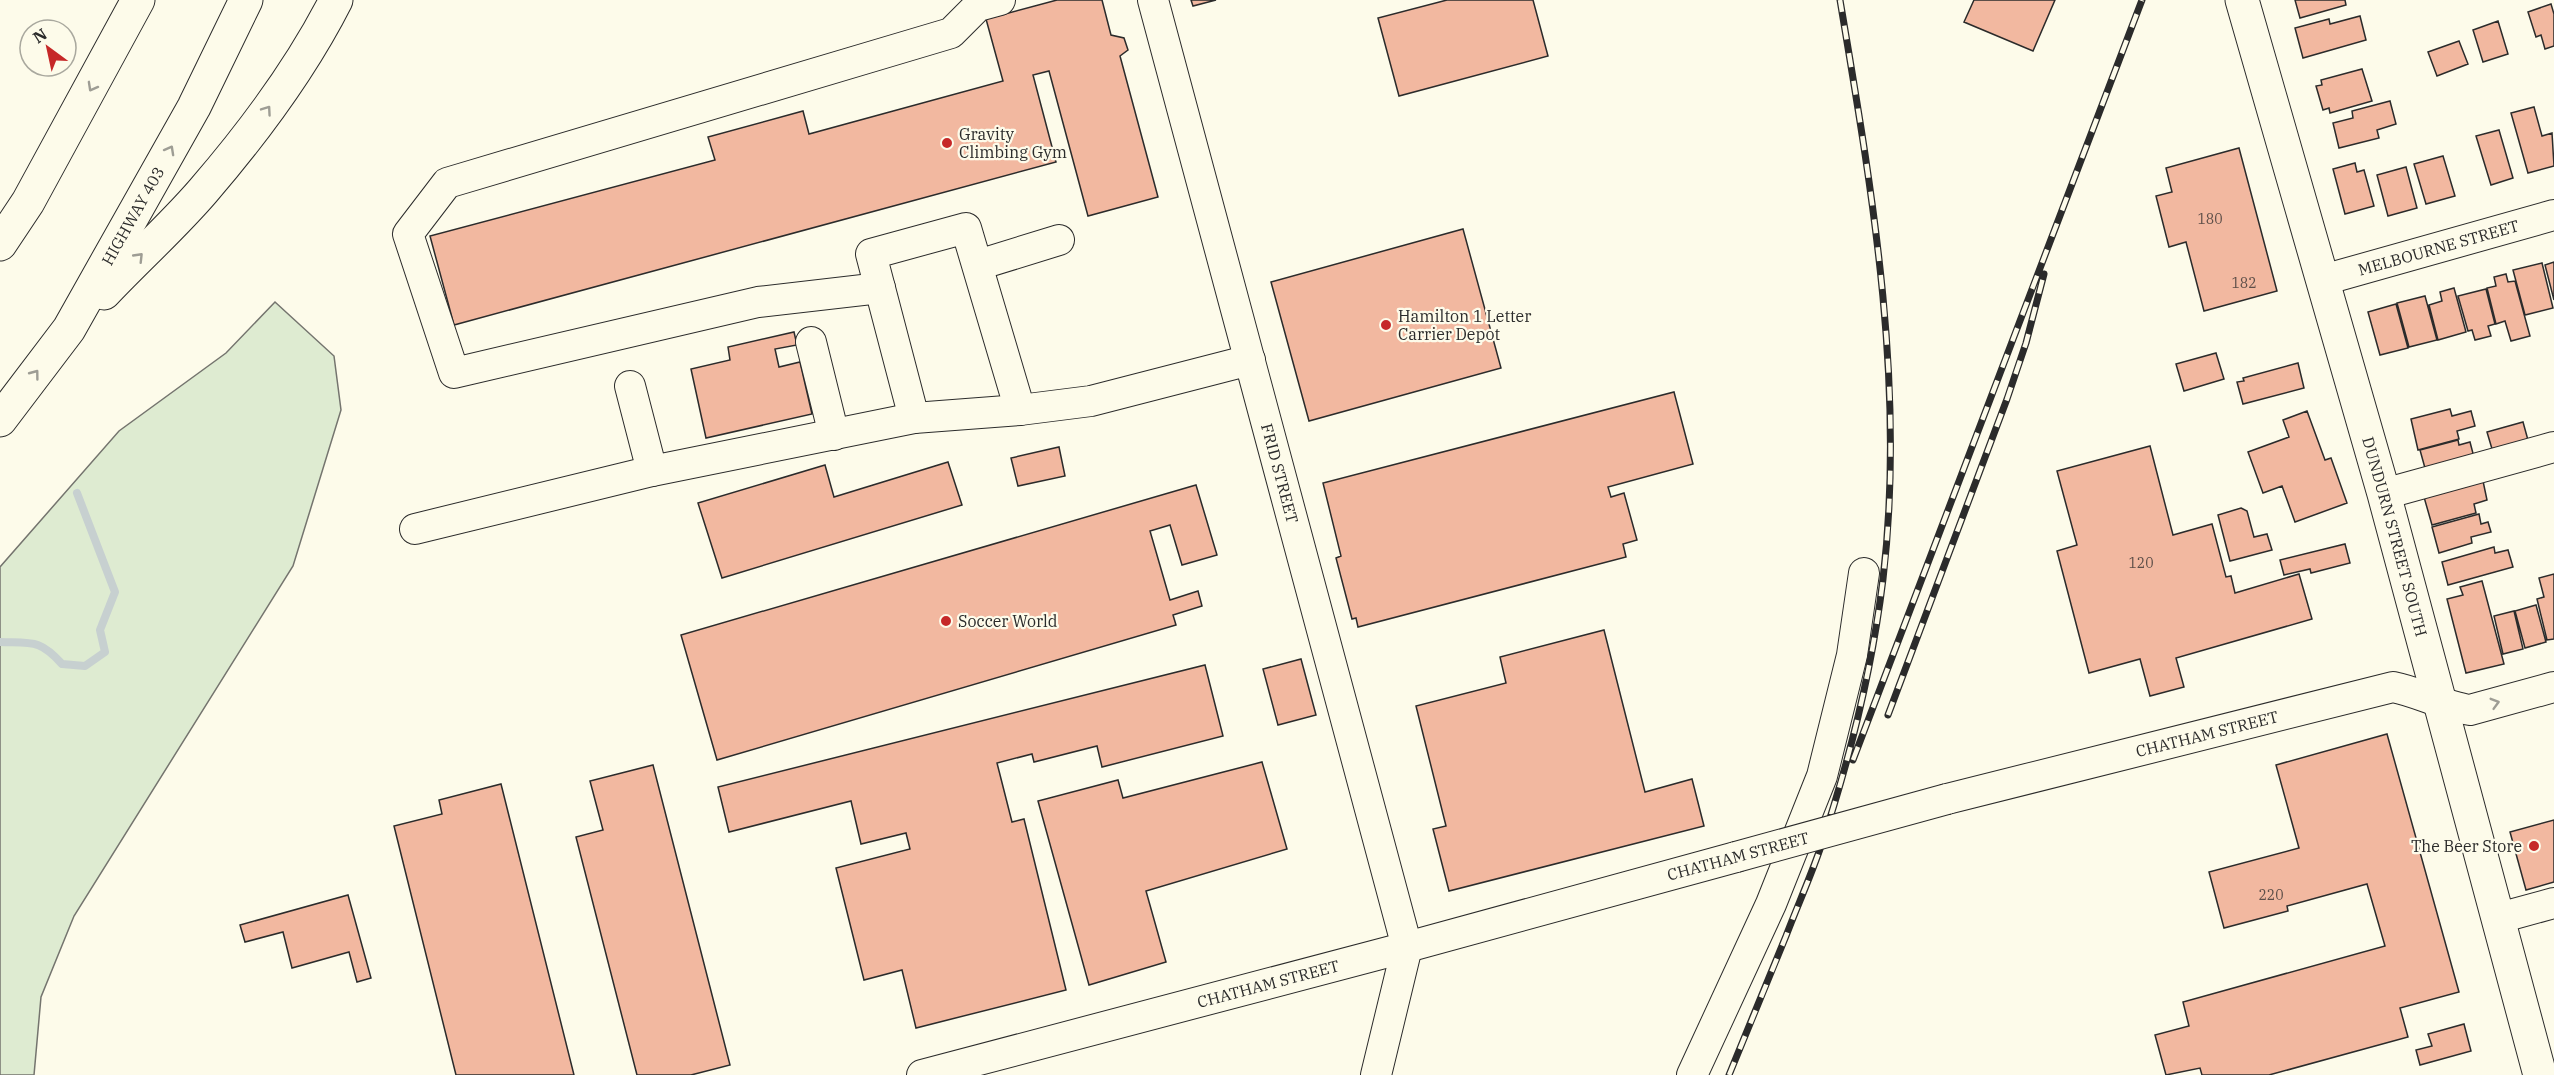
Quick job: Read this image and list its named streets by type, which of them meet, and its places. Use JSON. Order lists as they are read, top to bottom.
{
  "streets": {
    "main road": ["HIGHWAY 403", "DUNDURN STREET SOUTH"],
    "street": ["MELBOURNE STREET", "FRID STREET", "CHATHAM STREET"]
  },
  "crossings": [
    ["MELBOURNE STREET", "DUNDURN STREET SOUTH"],
    ["FRID STREET", "CHATHAM STREET"],
    ["DUNDURN STREET SOUTH", "CHATHAM STREET"]
  ],
  "places": [
    "Gravity Climbing Gym",
    "Hamilton 1 Letter Carrier Depot",
    "Soccer World",
    "The Beer Store"
  ],
  "house_numbers": [
    "180",
    "182",
    "120",
    "220"
  ],
  "north": "top left"
}
